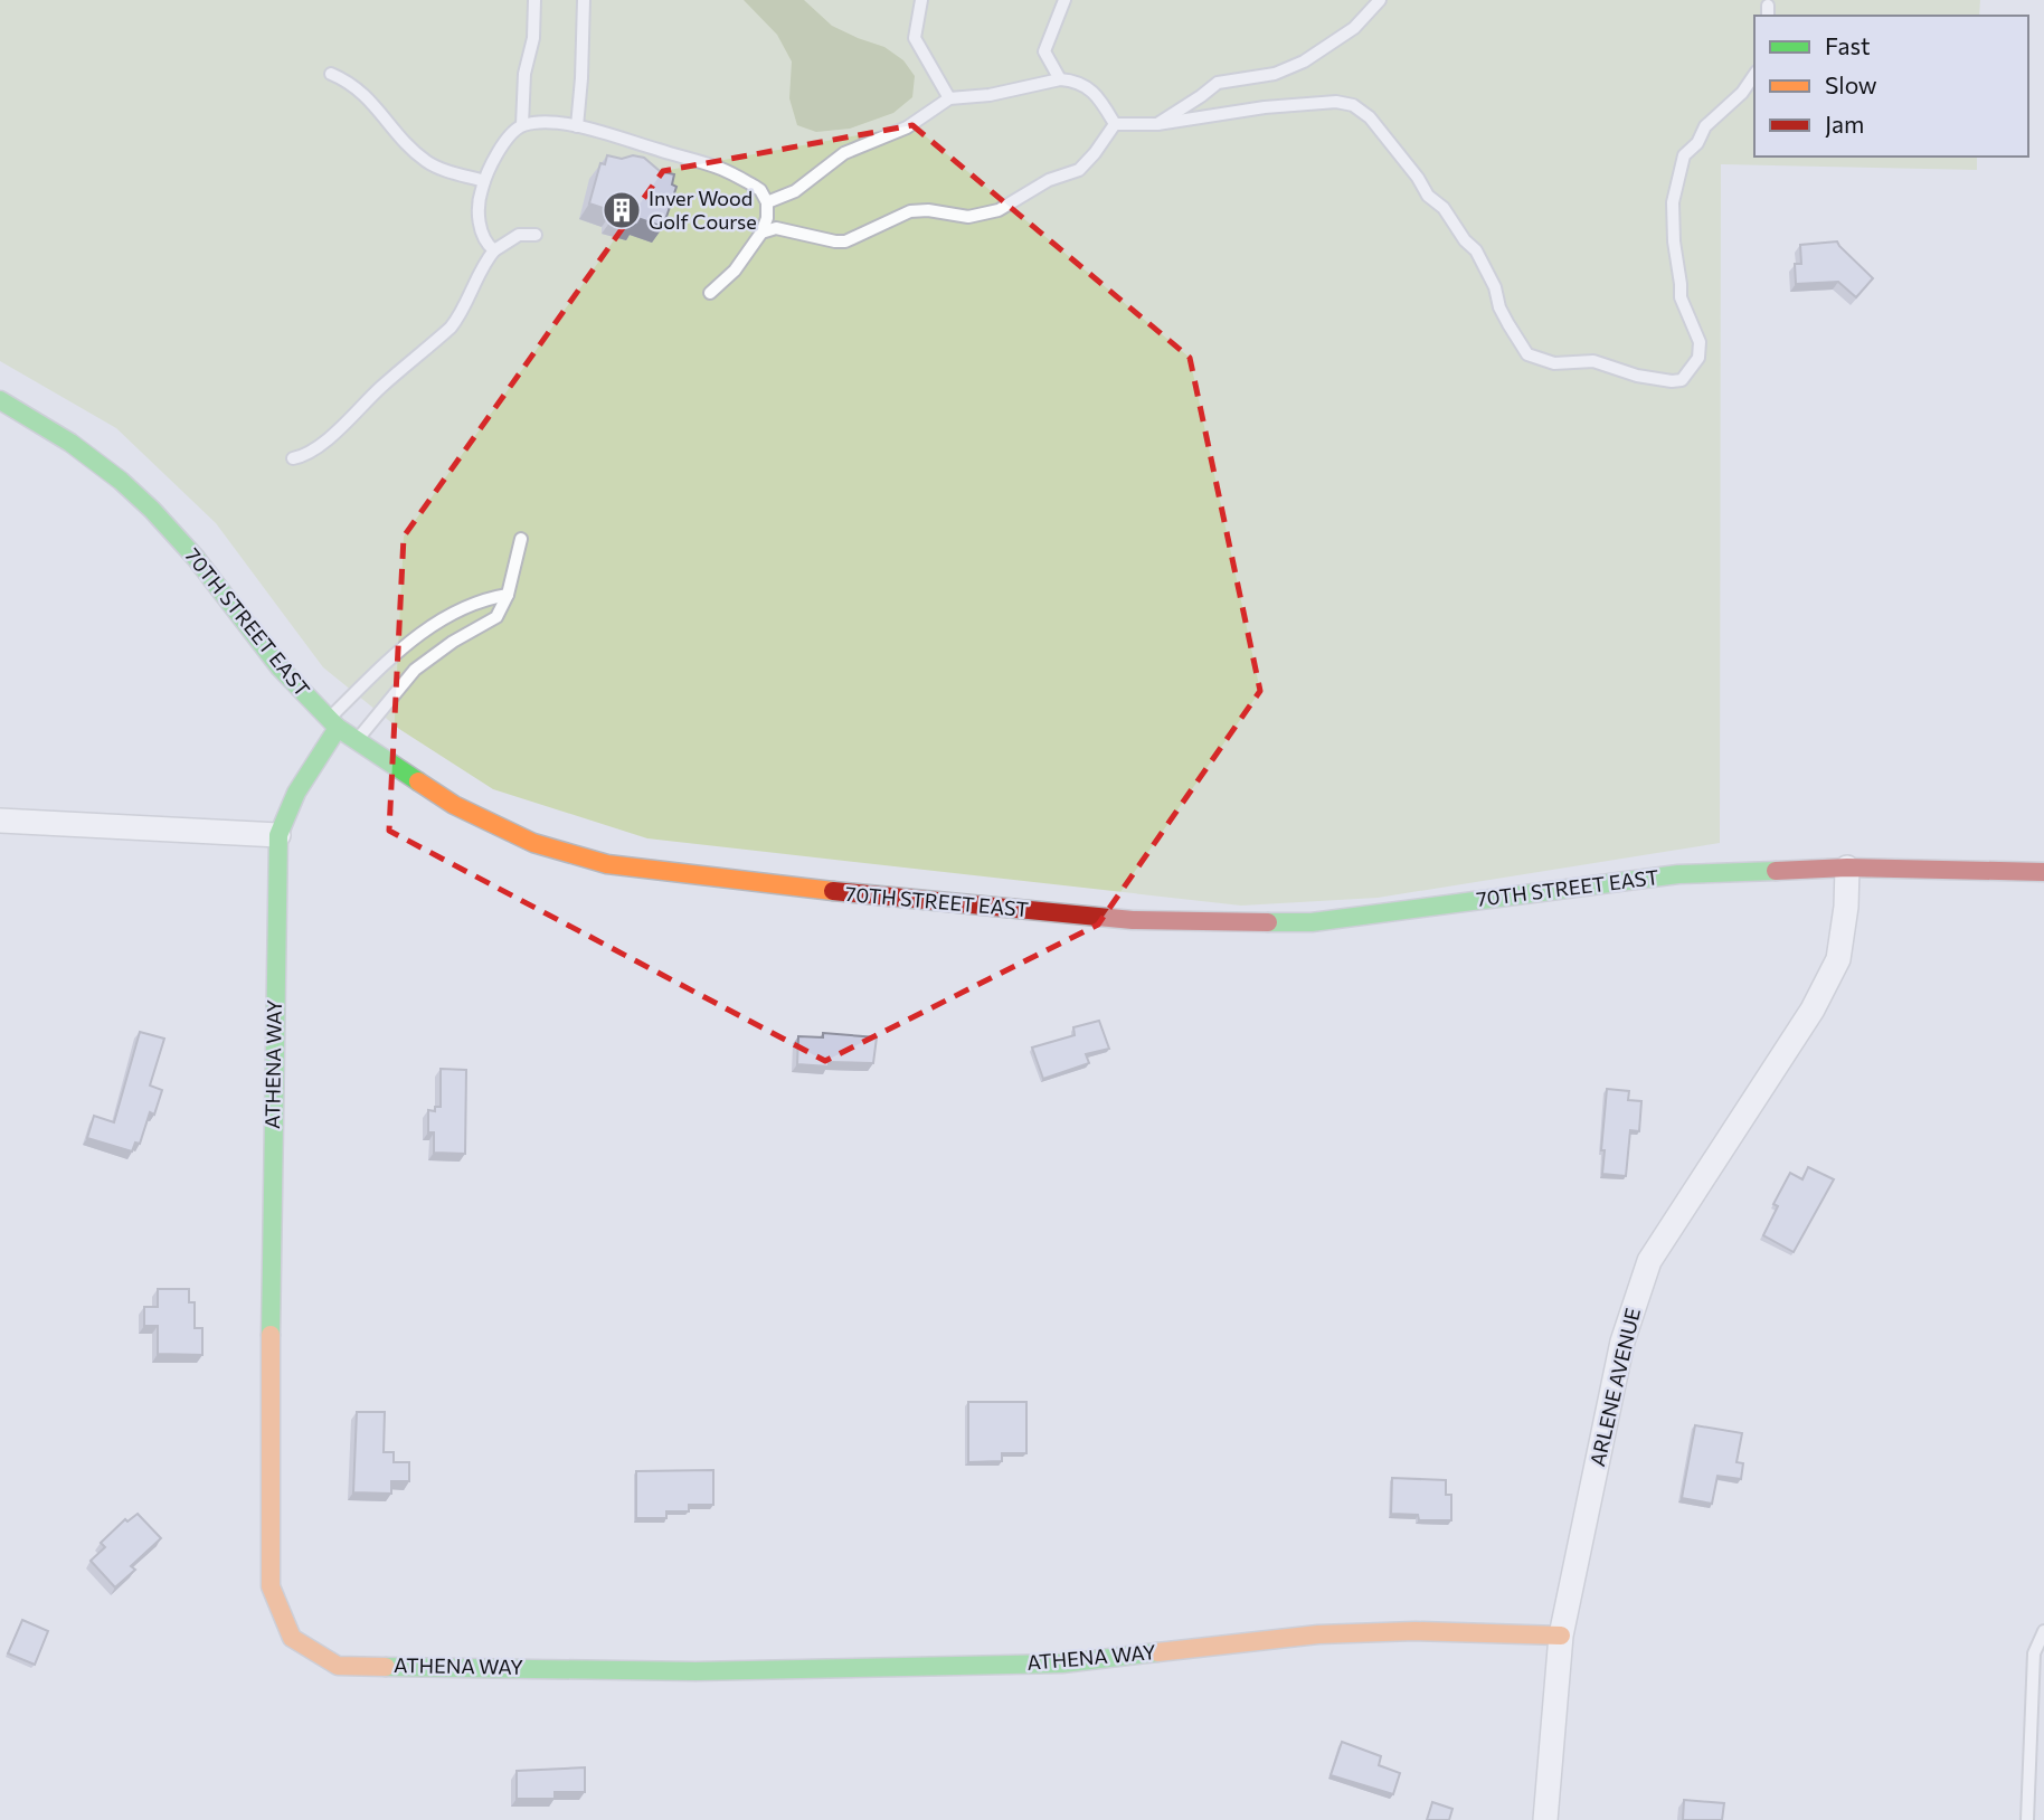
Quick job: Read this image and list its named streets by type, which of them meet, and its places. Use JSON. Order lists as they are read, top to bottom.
{
  "streets": {
    "main road": ["70TH STREET EAST", "ATHENA WAY"],
    "street": ["ARLENE AVENUE"]
  },
  "crossings": [
    ["70TH STREET EAST", "ATHENA WAY"],
    ["70TH STREET EAST", "ARLENE AVENUE"],
    ["ATHENA WAY", "ARLENE AVENUE"]
  ],
  "places": {
    "building": ["Inver Wood Golf Course"]
  },
  "legend": ["Fast", "Slow", "Jam"]
}
